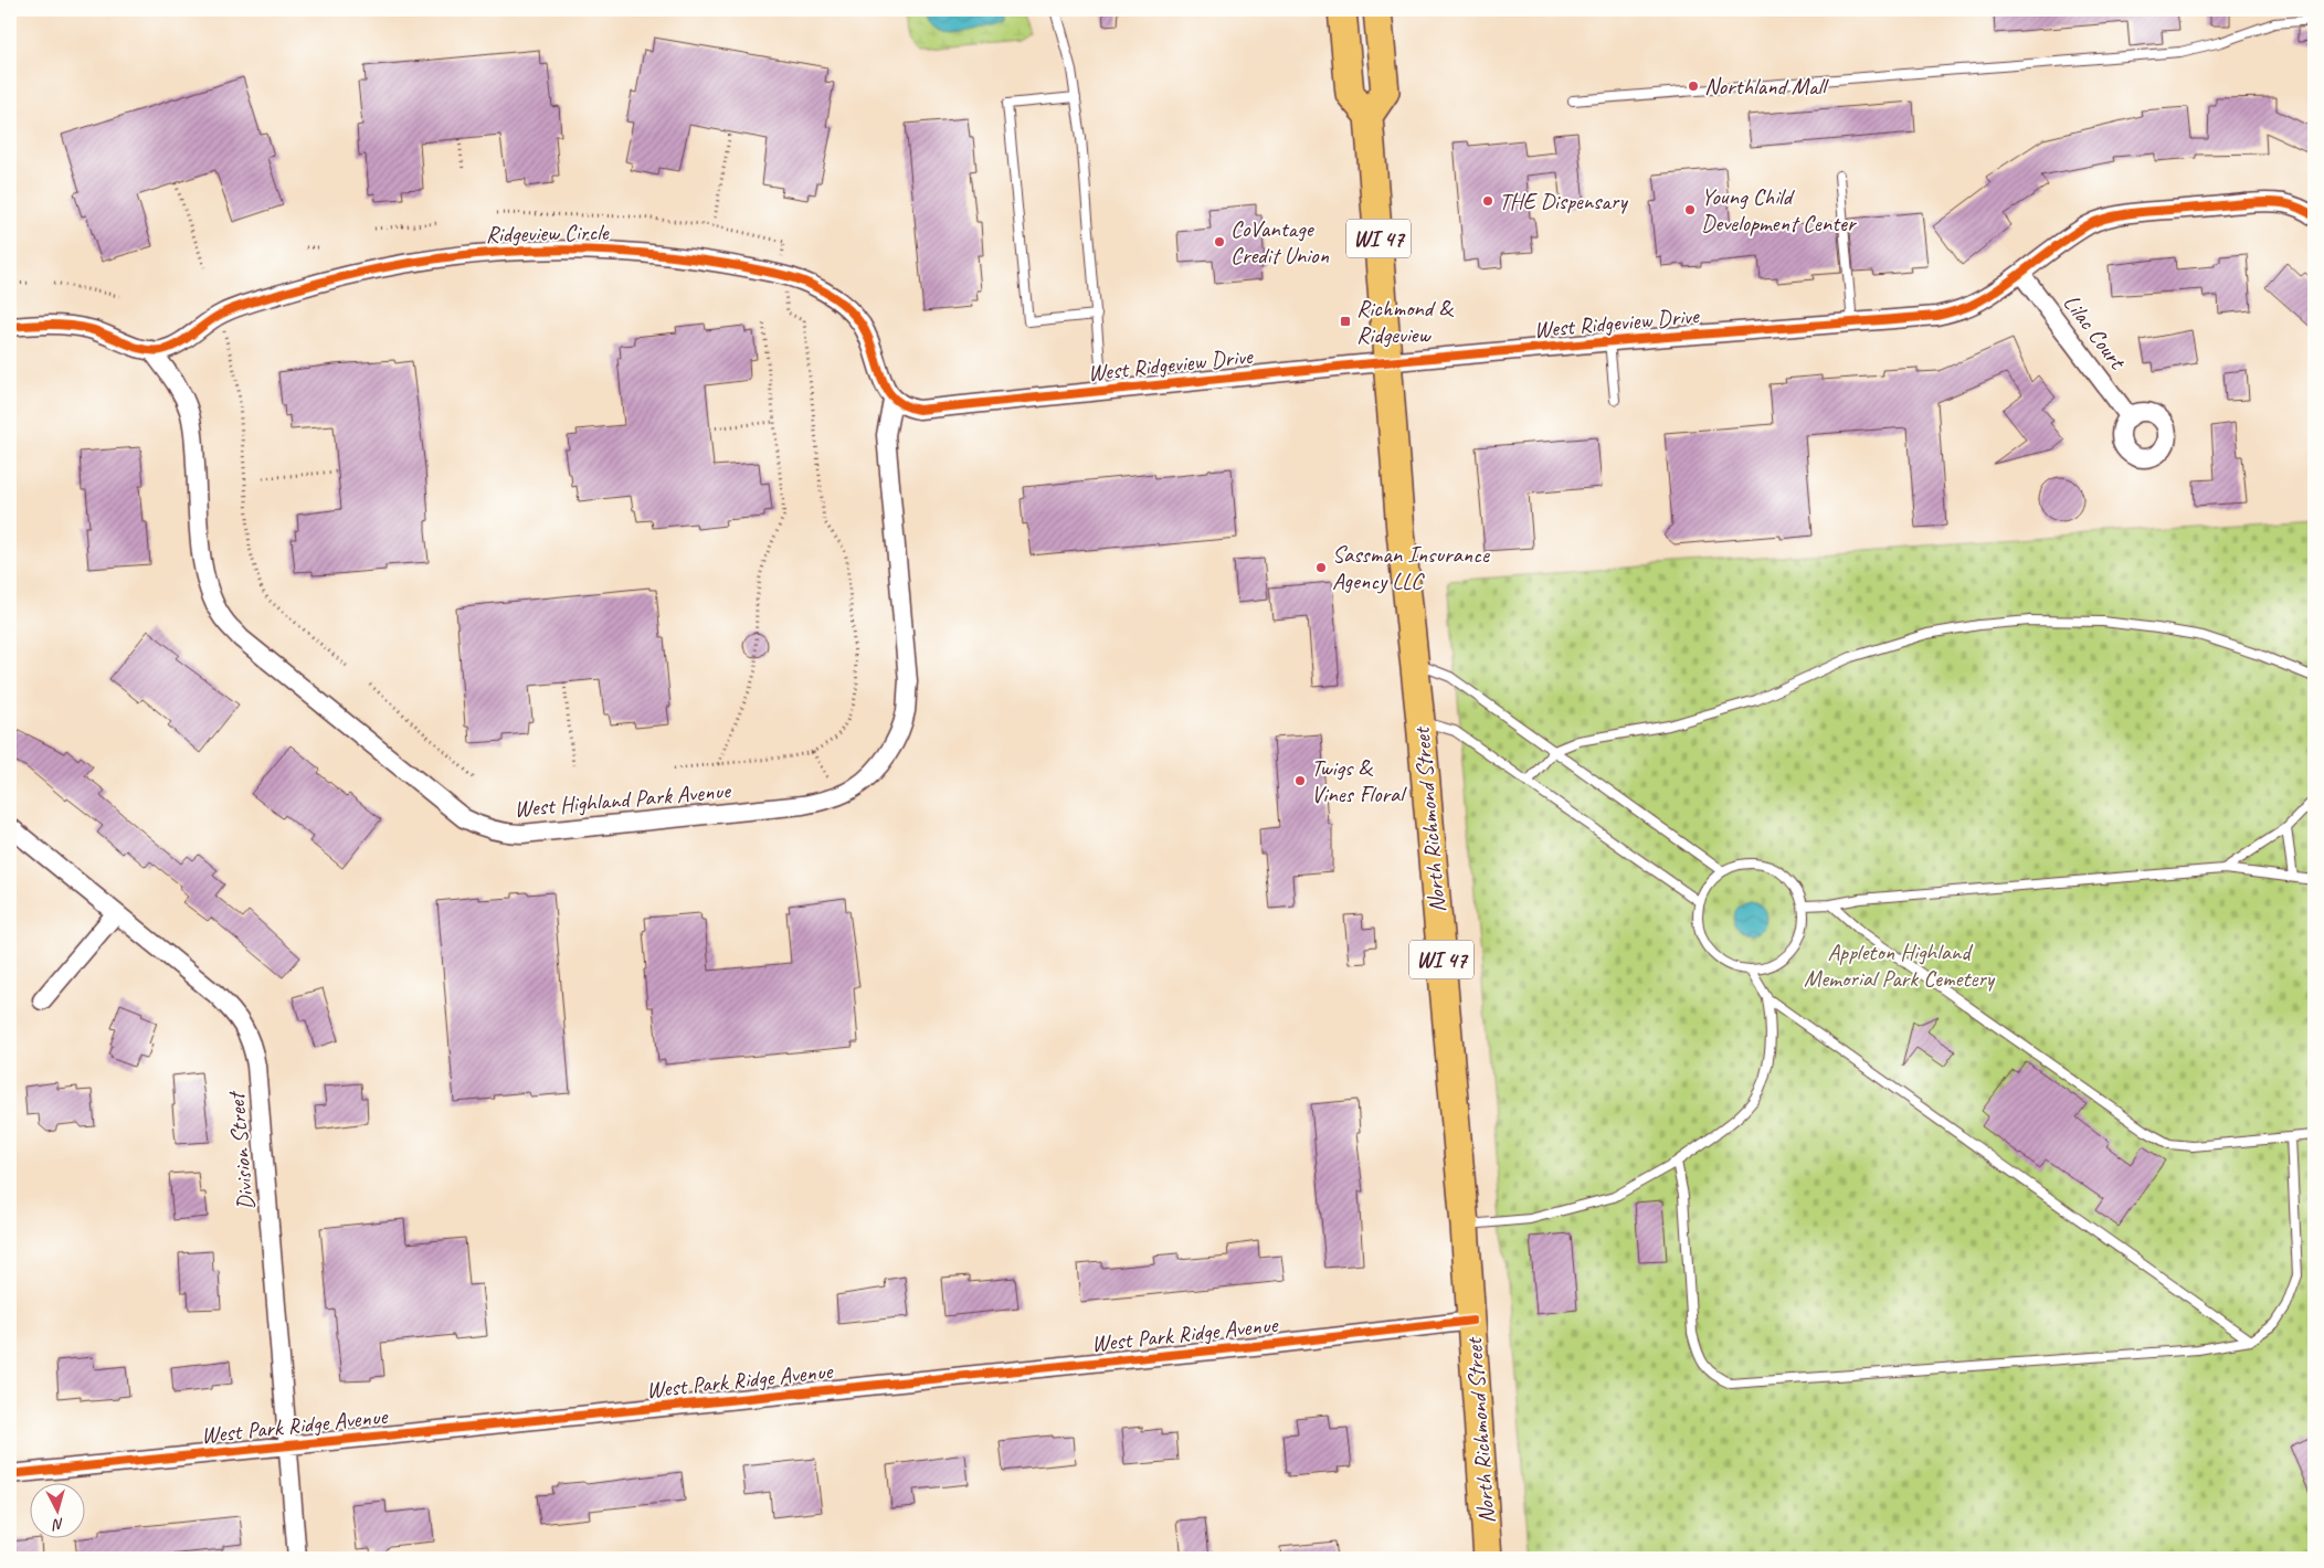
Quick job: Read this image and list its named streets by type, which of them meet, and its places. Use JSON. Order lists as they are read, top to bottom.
{
  "streets": {
    "main road": ["WI 47", "North Richmond Street"],
    "street": [
      "Ridgeview Circle",
      "West Ridgeview Drive",
      "Lilac Court",
      "West Highland Park Avenue",
      "Division Street",
      "West Park Ridge Avenue"
    ]
  },
  "crossings": [
    ["Ridgeview Circle", "West Ridgeview Drive"],
    ["Ridgeview Circle", "West Highland Park Avenue"],
    ["West Ridgeview Drive", "Lilac Court"],
    ["West Ridgeview Drive", "West Highland Park Avenue"],
    ["West Ridgeview Drive", "North Richmond Street"],
    ["North Richmond Street", "West Park Ridge Avenue"],
    ["Division Street", "West Park Ridge Avenue"]
  ],
  "parks": ["Appleton Highland Memorial Park Cemetery"],
  "places": {
    "other": [
      "Northland Mall",
      "THE Dispensary",
      "Young Child Development Center",
      "CoVantage Credit Union",
      "Sassman Insurance Agency LLC",
      "Twigs & Vines Floral"
    ],
    "transit": ["Richmond & Ridgeview"]
  },
  "north": "bottom"
}
